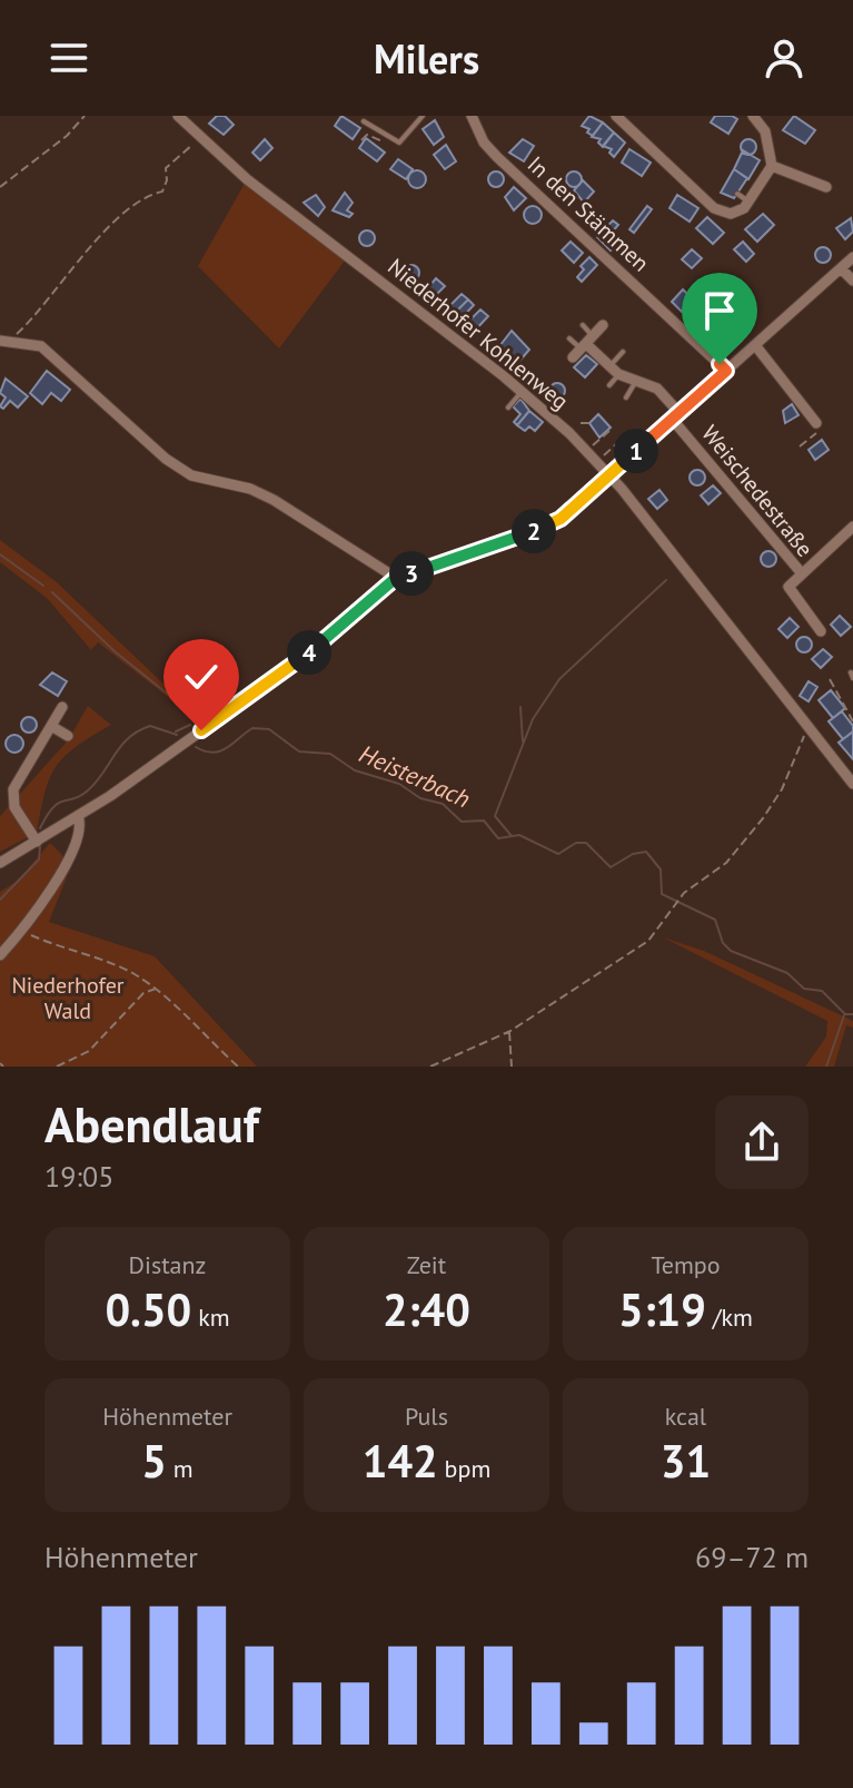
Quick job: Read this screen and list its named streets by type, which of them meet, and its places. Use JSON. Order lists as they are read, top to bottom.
{
  "streets": {
    "street": ["In den Stämmen", "Niederhofer Kohlenweg", "Weischedestraße"]
  },
  "water": ["Heisterbach"],
  "parks": ["Niederhofer Wald"],
  "page": {
    "header": "Milers",
    "pins": [
      "1",
      "2",
      "3",
      "4"
    ],
    "heading": ["Abendlauf", "19:05"],
    "stats": [
      ["Distanz", "0.50 km"],
      ["Zeit", "2:40"],
      ["Tempo", "5:19 /km"],
      ["Höhenmeter", "5 m"],
      ["Puls", "142 bpm"],
      ["kcal", "31"]
    ],
    "chart": ["Höhenmeter", "69–72 m"]
  }
}
